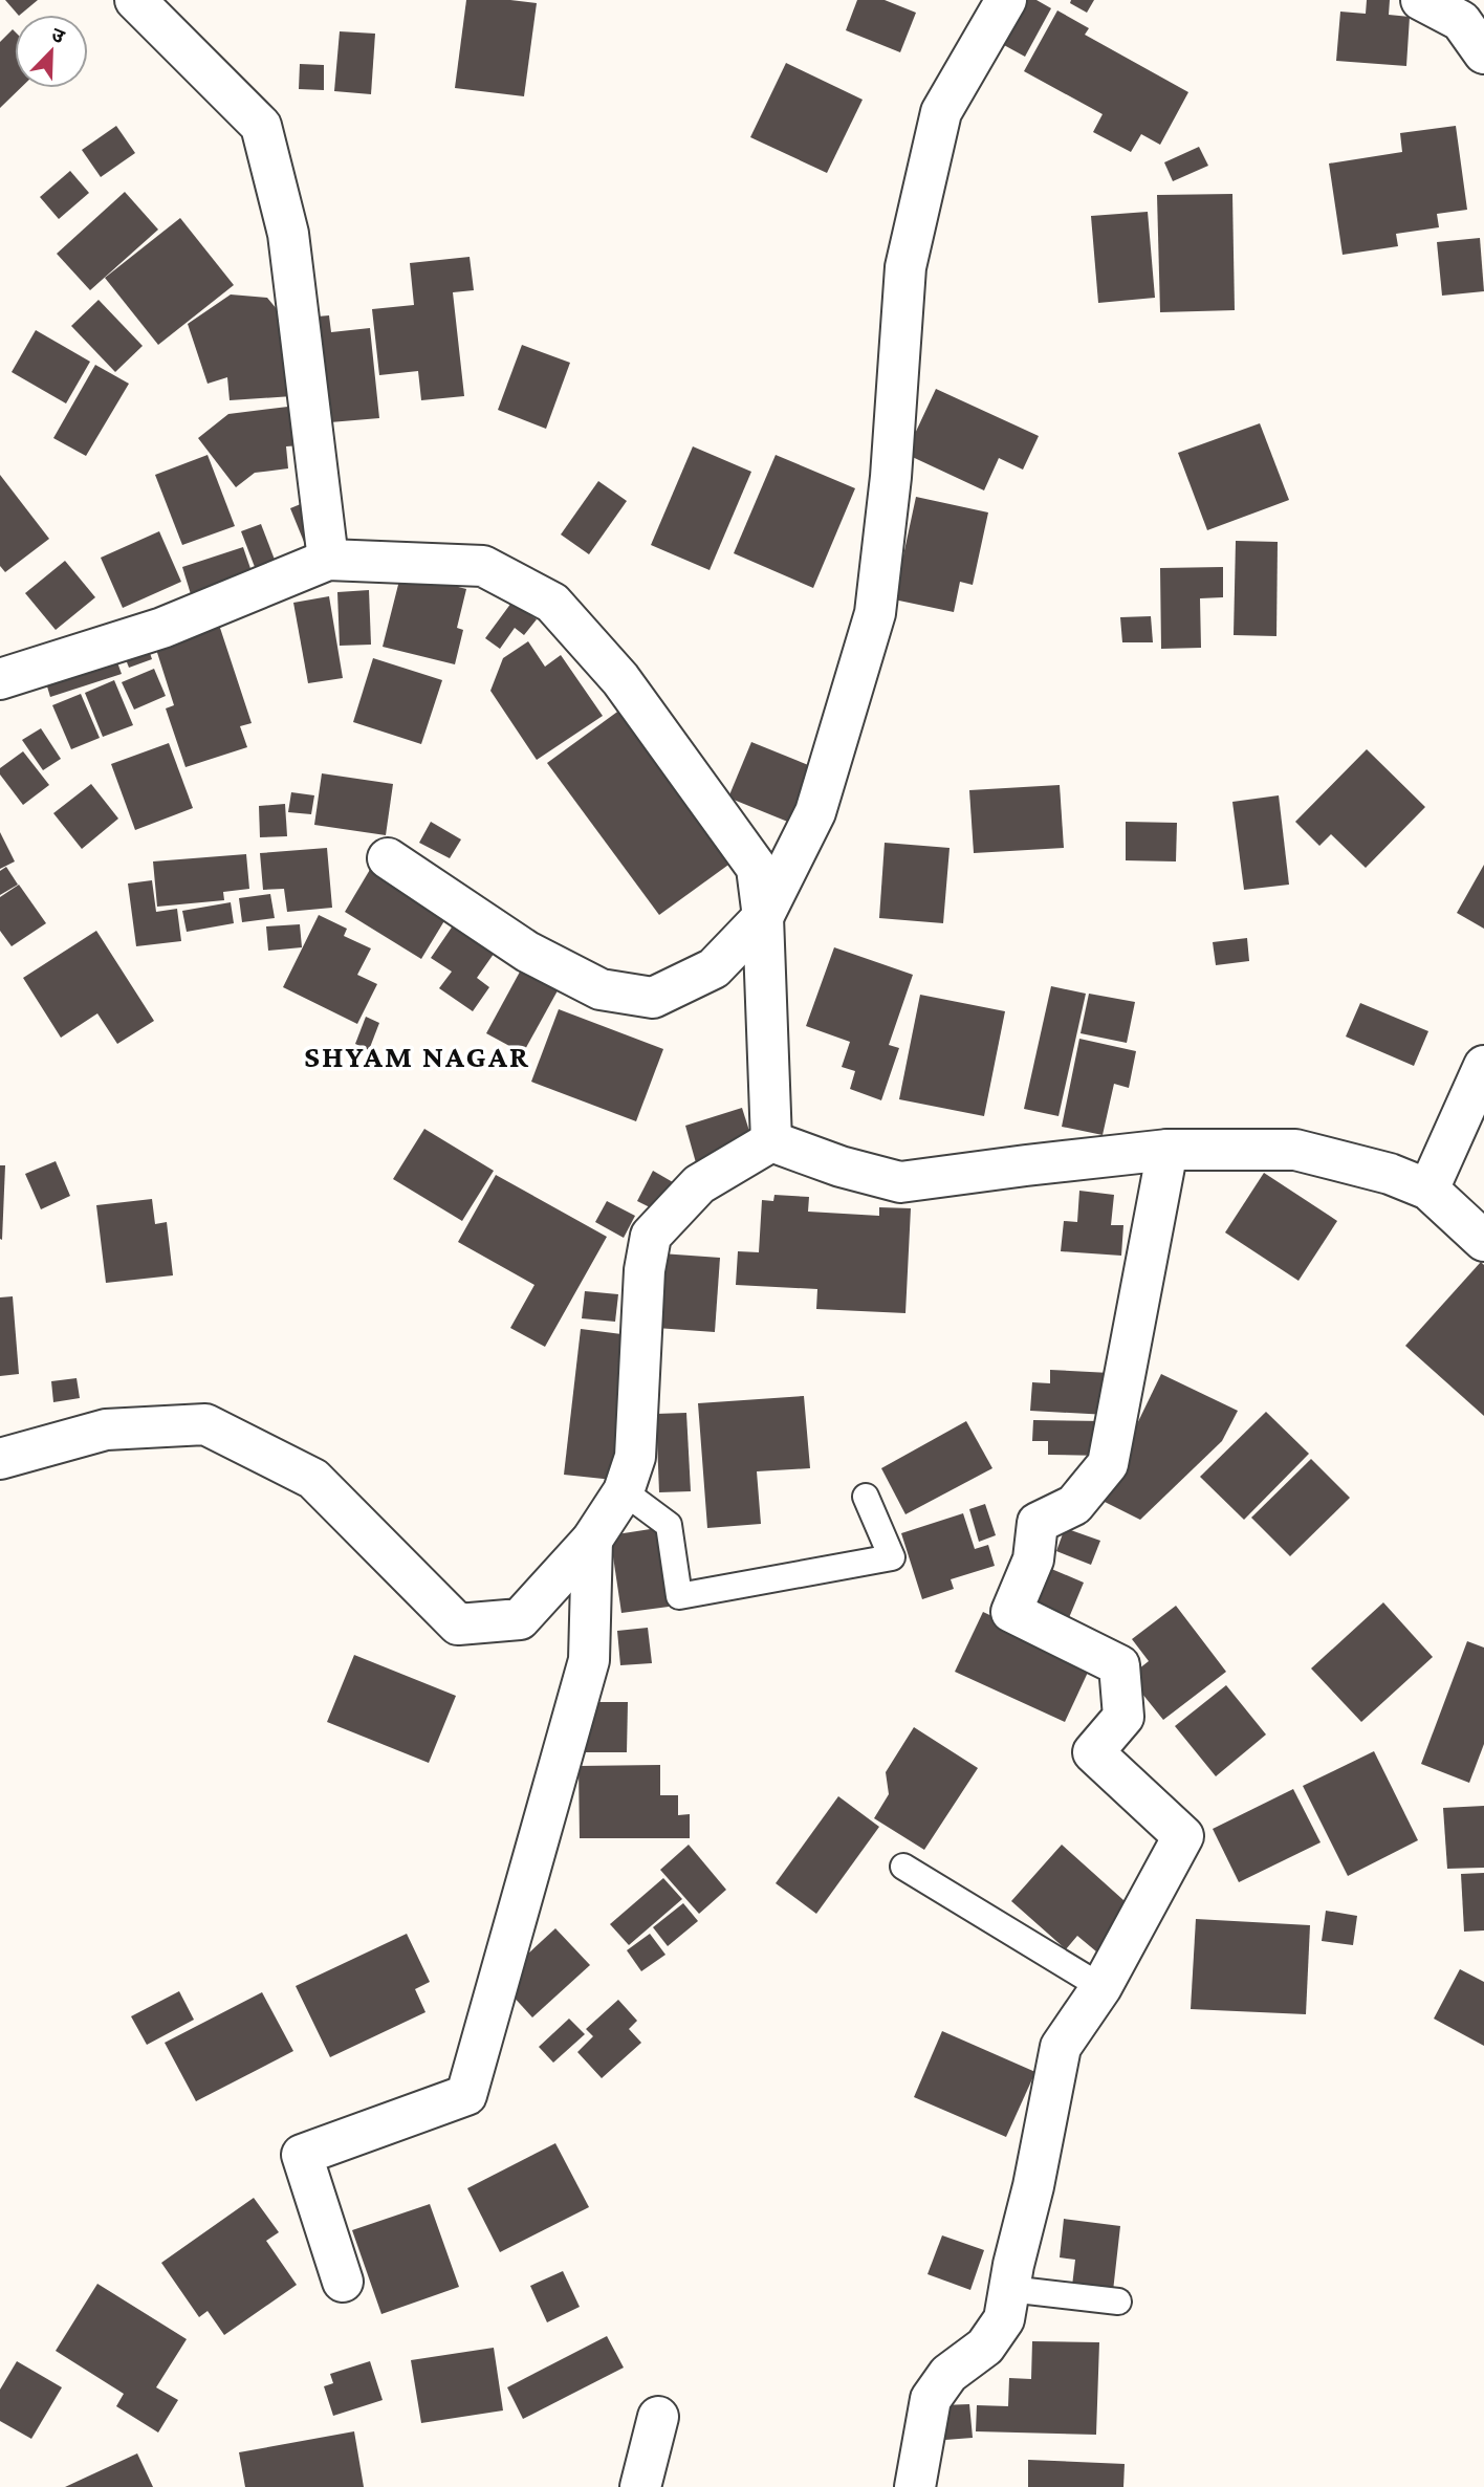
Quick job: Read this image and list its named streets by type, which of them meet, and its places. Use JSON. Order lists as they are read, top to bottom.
{
  "districts": ["SHYAM NAGAR"],
  "north": "top right"
}
